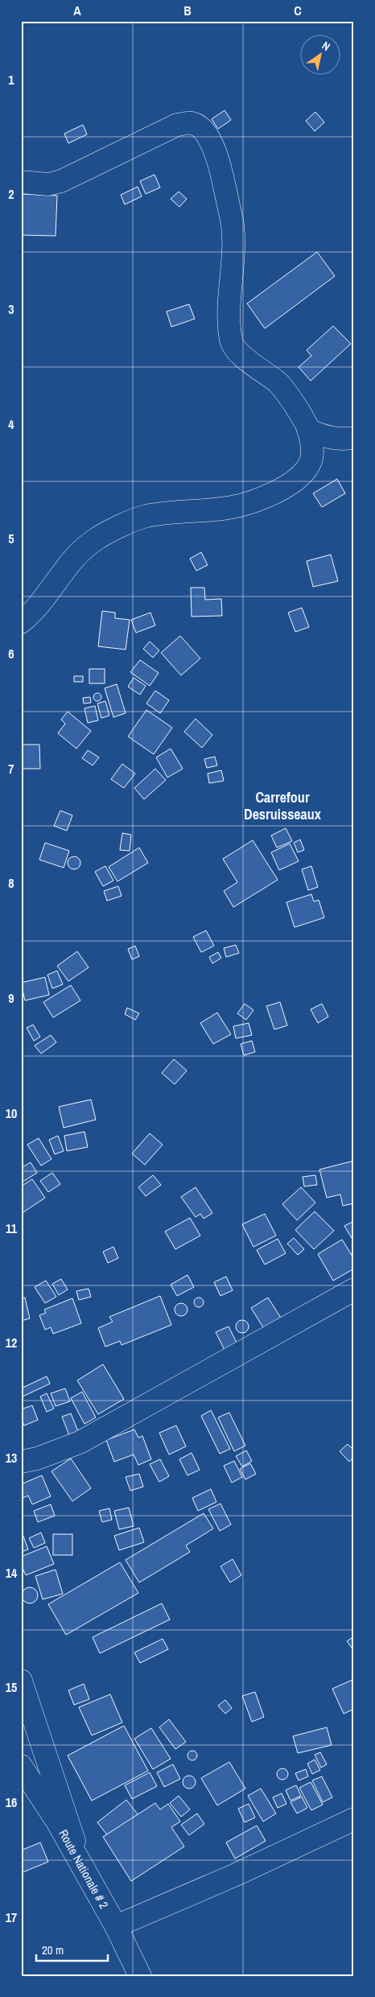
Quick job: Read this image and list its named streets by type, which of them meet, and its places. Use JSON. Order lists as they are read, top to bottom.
{
  "streets": {
    "street": ["Route Nationale # 2"]
  },
  "districts": ["Carrefour Desruisseaux"],
  "scale_bar": "20 m",
  "north": "top right",
  "grid": {
    "columns": ["A", "B", "C"],
    "rows": [
      "1",
      "2",
      "3",
      "4",
      "5",
      "6",
      "7",
      "8",
      "9",
      "10",
      "11",
      "12",
      "13",
      "14",
      "15",
      "16",
      "17"
    ]
  }
}
